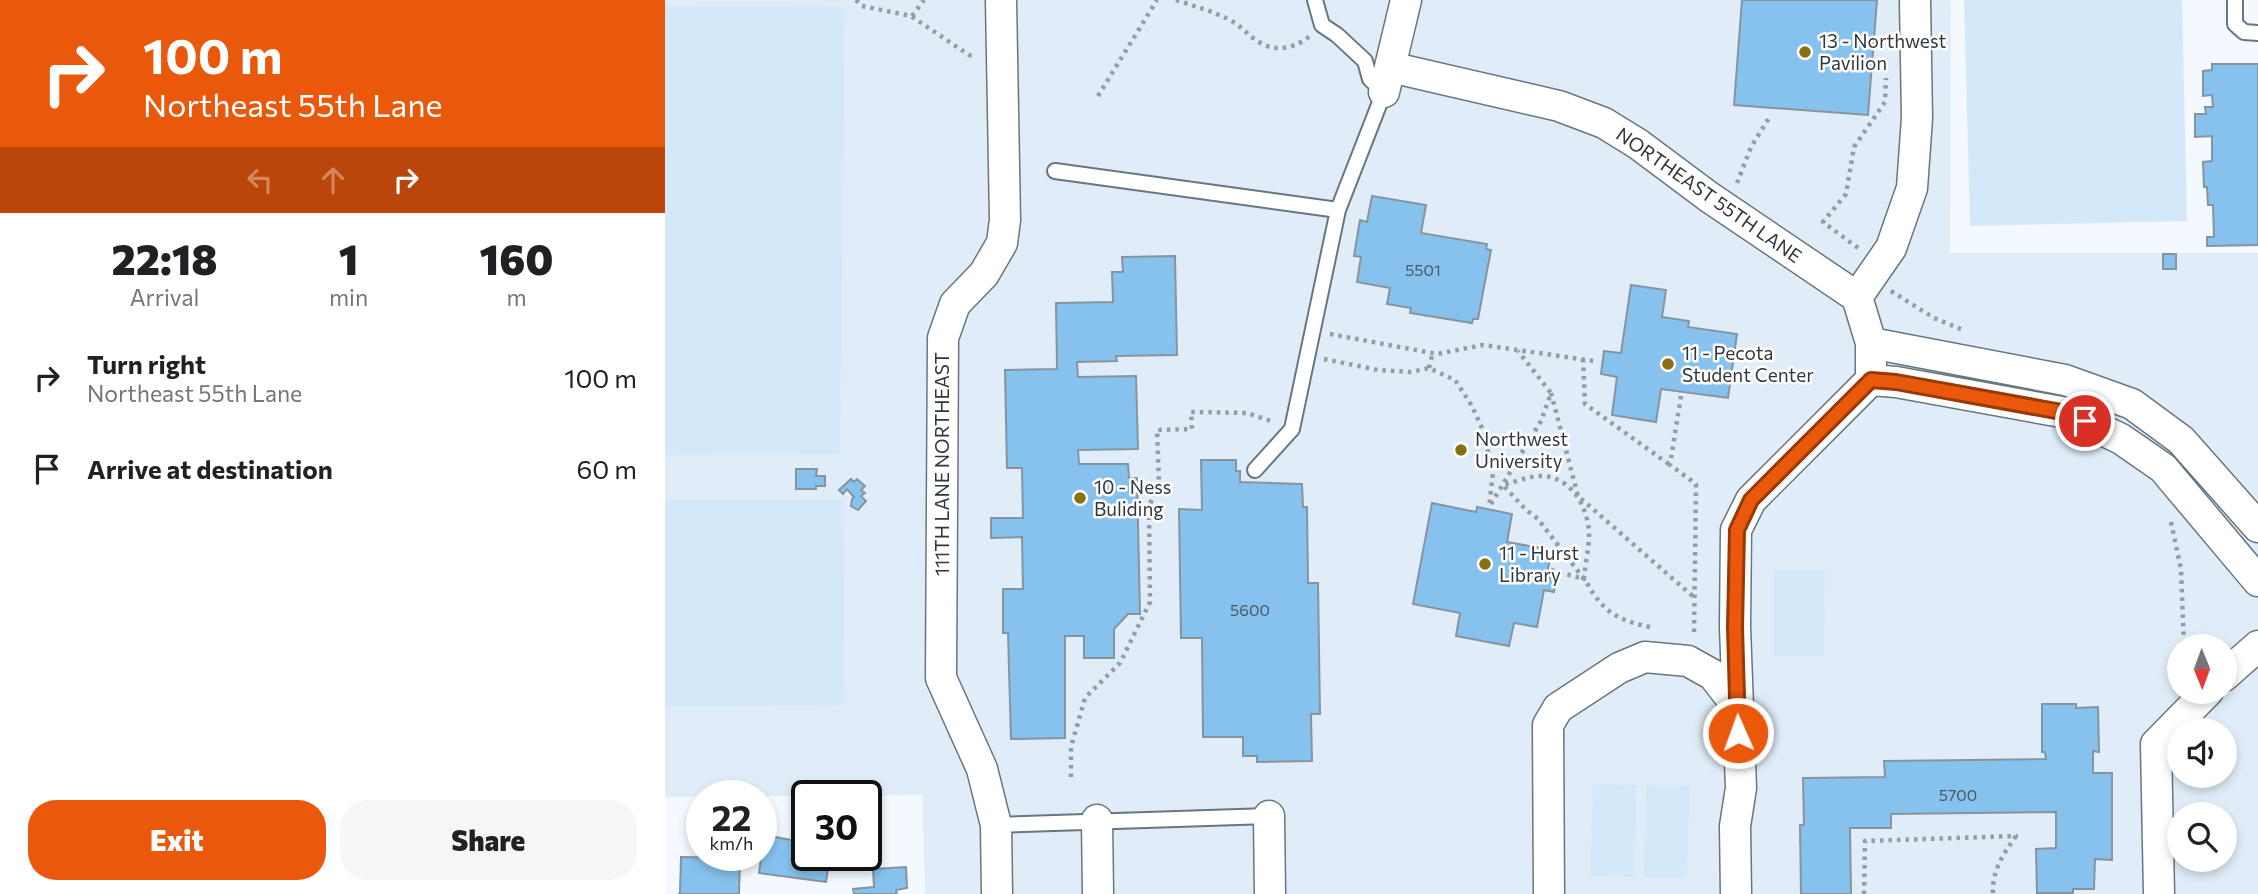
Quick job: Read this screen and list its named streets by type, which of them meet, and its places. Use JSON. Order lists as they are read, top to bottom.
{
  "streets": {
    "street": ["NORTHEAST 55TH LANE", "111TH LANE NORTHEAST"]
  },
  "places": [
    "13 - Northwest Pavilion",
    "11 - Pecota Student Center",
    "Northwest University",
    "10 - Ness Buliding",
    "11 - Hurst Library"
  ],
  "house_numbers": ["5501", "5600", "5700"],
  "north": "bottom",
  "page": {
    "turn": ["100 m", "Northeast 55th Lane"],
    "eta": [
      "22:18",
      "Arrival",
      "1",
      "min",
      "160",
      "m"
    ],
    "list": [
      {
        "name": "Turn right",
        "note": "Northeast 55th Lane",
        "value": "100 m"
      },
      {
        "name": "Arrive at destination",
        "value": "60 m"
      }
    ],
    "speed": "22 km/h",
    "limit": "30",
    "buttons": ["Exit", "Share"]
  }
}
